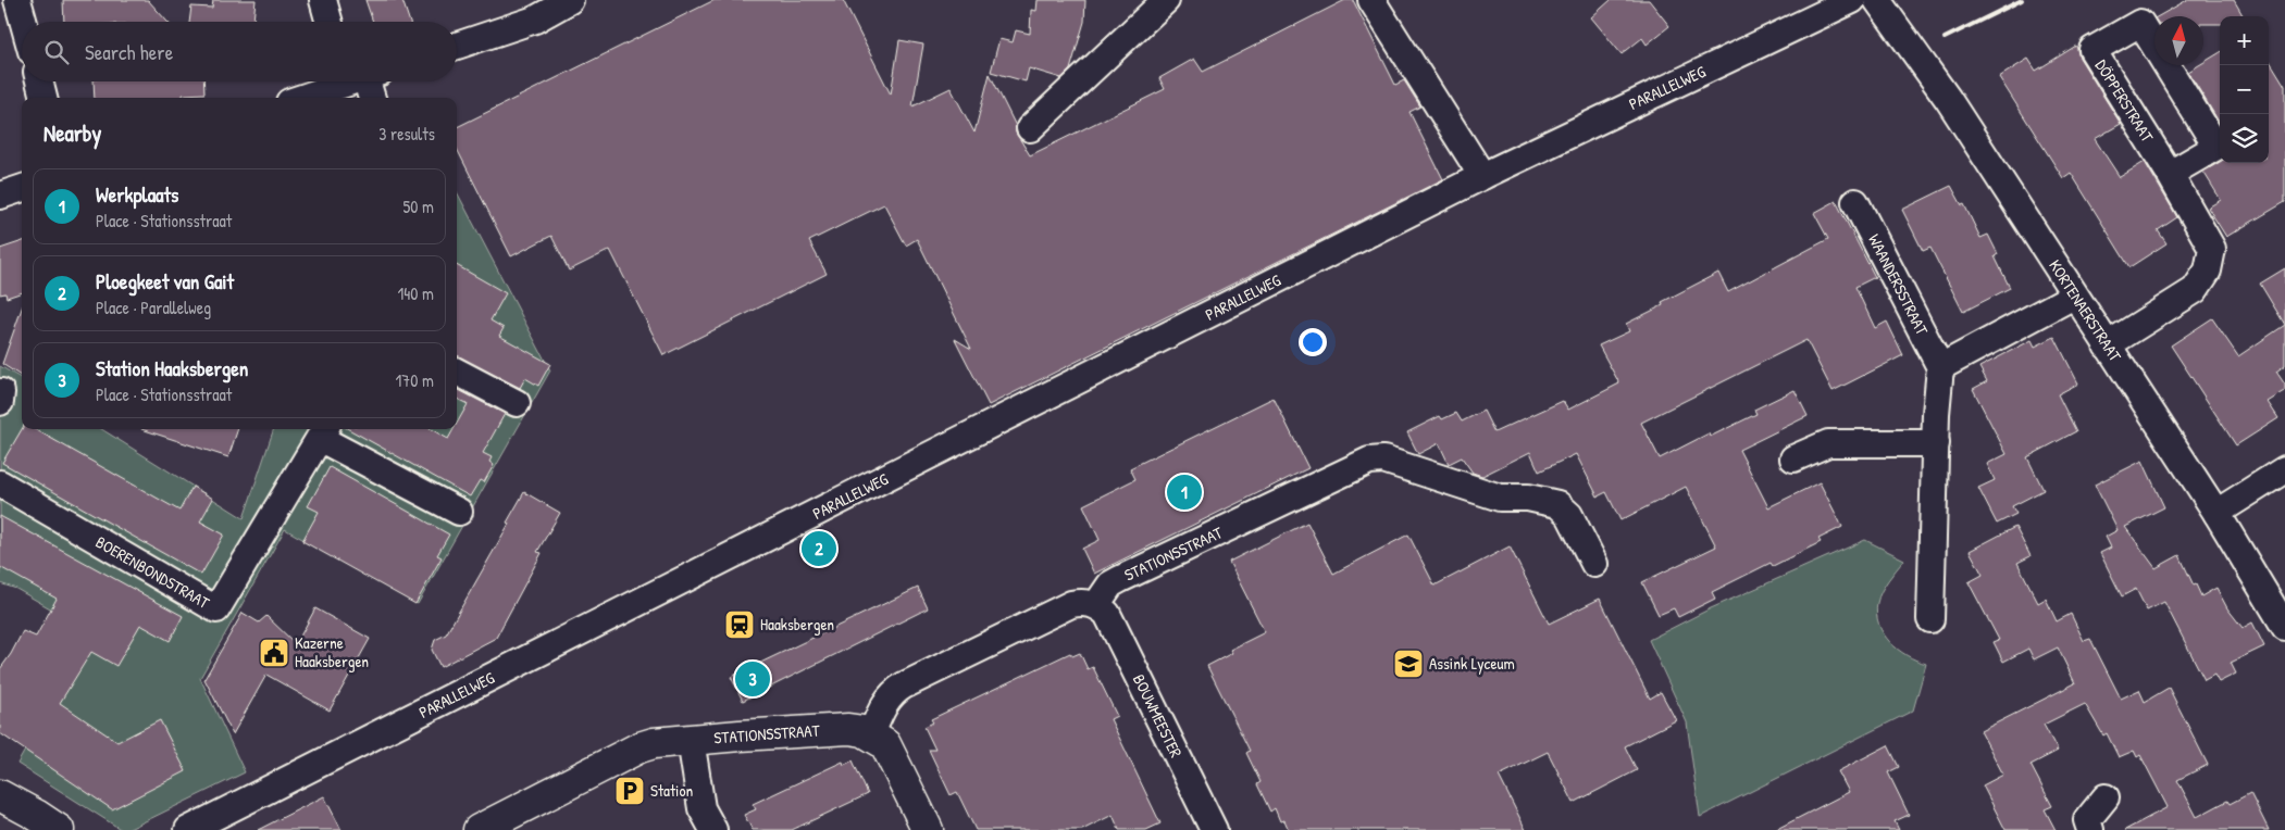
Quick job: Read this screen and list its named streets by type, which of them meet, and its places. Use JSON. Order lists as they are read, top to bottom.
{
  "streets": {
    "street": [
      "PARALLELWEG",
      "DÖPPERSTRAAT",
      "WAANDERSSTRAAT",
      "KORTENAERSTRAAT",
      "STATIONSSTRAAT",
      "BOERENBONDSTRAAT",
      "BOUWMEESTER"
    ]
  },
  "crossings": [
    ["DÖPPERSTRAAT", "KORTENAERSTRAAT"],
    ["STATIONSSTRAAT", "BOUWMEESTER"]
  ],
  "places": {
    "station": ["Haaksbergen"],
    "public building": ["Kazerne Haaksbergen"],
    "school or university": ["Assink Lyceum"],
    "parking": ["Station"]
  },
  "north": "top",
  "page": {
    "map_buttons": ["+", "−"],
    "search": "Search here",
    "heading": ["Nearby", "3 results"],
    "list": [
      {
        "mark": "1",
        "name": "Werkplaats",
        "note": "Place · Stationsstraat",
        "value": "50 m"
      },
      {
        "mark": "2",
        "name": "Ploegkeet van Gait",
        "note": "Place · Parallelweg",
        "value": "140 m"
      },
      {
        "mark": "3",
        "name": "Station Haaksbergen",
        "note": "Place · Stationsstraat",
        "value": "170 m"
      }
    ],
    "pins": ["1", "2", "3"]
  }
}
